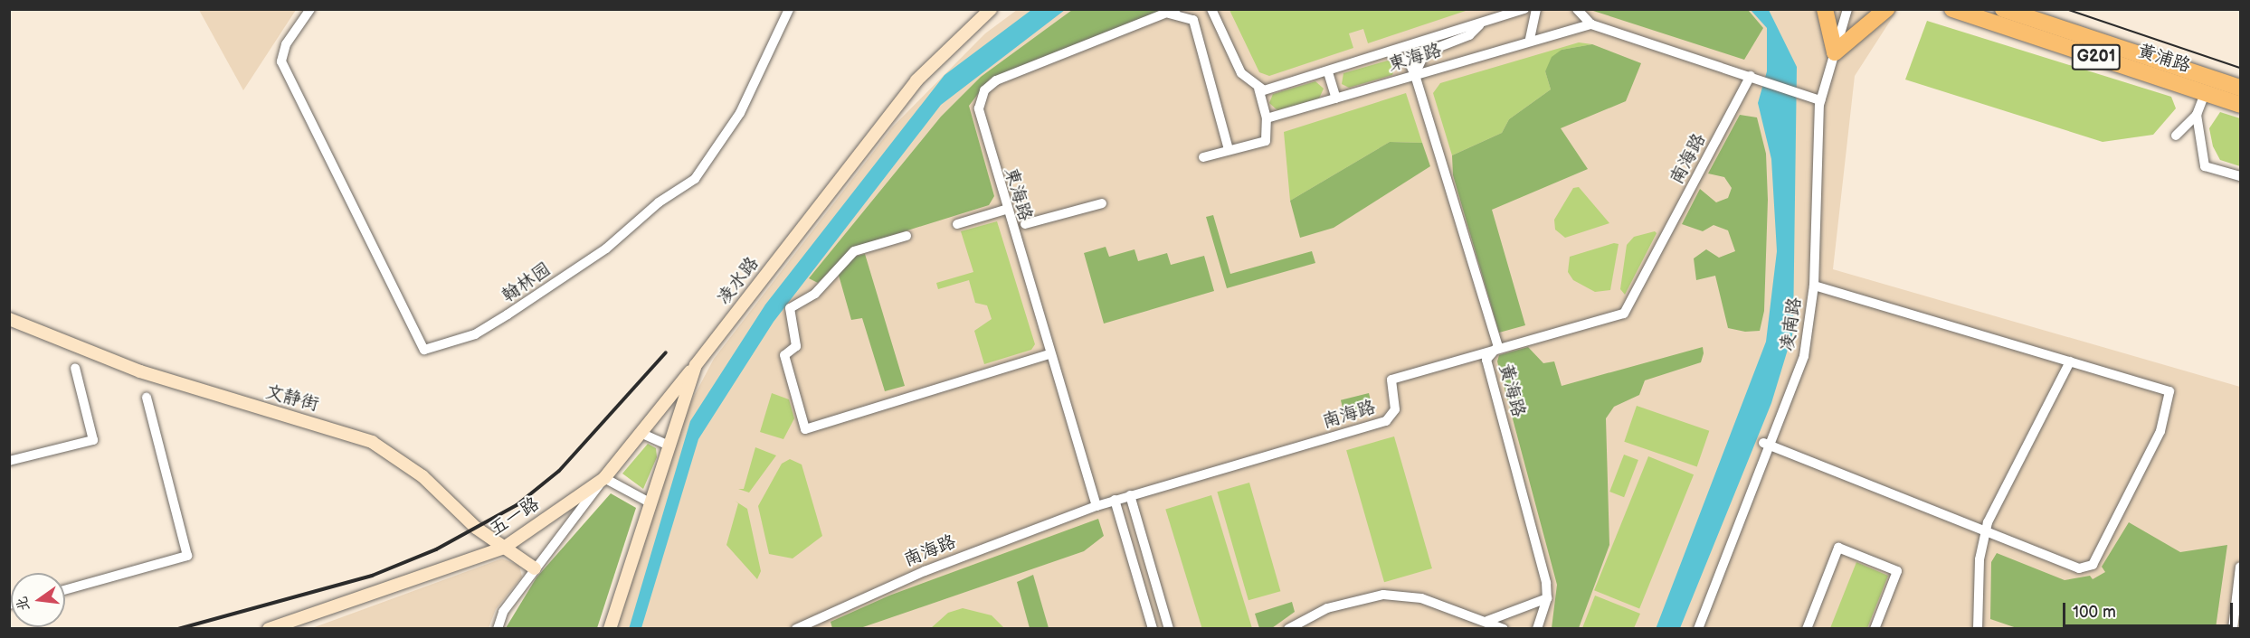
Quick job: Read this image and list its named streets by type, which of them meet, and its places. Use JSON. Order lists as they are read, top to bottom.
{
  "streets": {
    "highway": ["G201", "黄浦路"],
    "main road": ["凌水路", "文静街", "五一路"],
    "street": [
      "東海路",
      "南海路",
      "翰林园",
      "凌南路",
      "黃海路"
    ]
  },
  "crossings": [
    ["東海路", "南海路"],
    ["東海路", "黃海路"],
    ["南海路", "黃海路"],
    ["凌水路", "五一路"],
    ["文静街", "五一路"]
  ],
  "scale_bar": "100 m",
  "north": "left"
}
